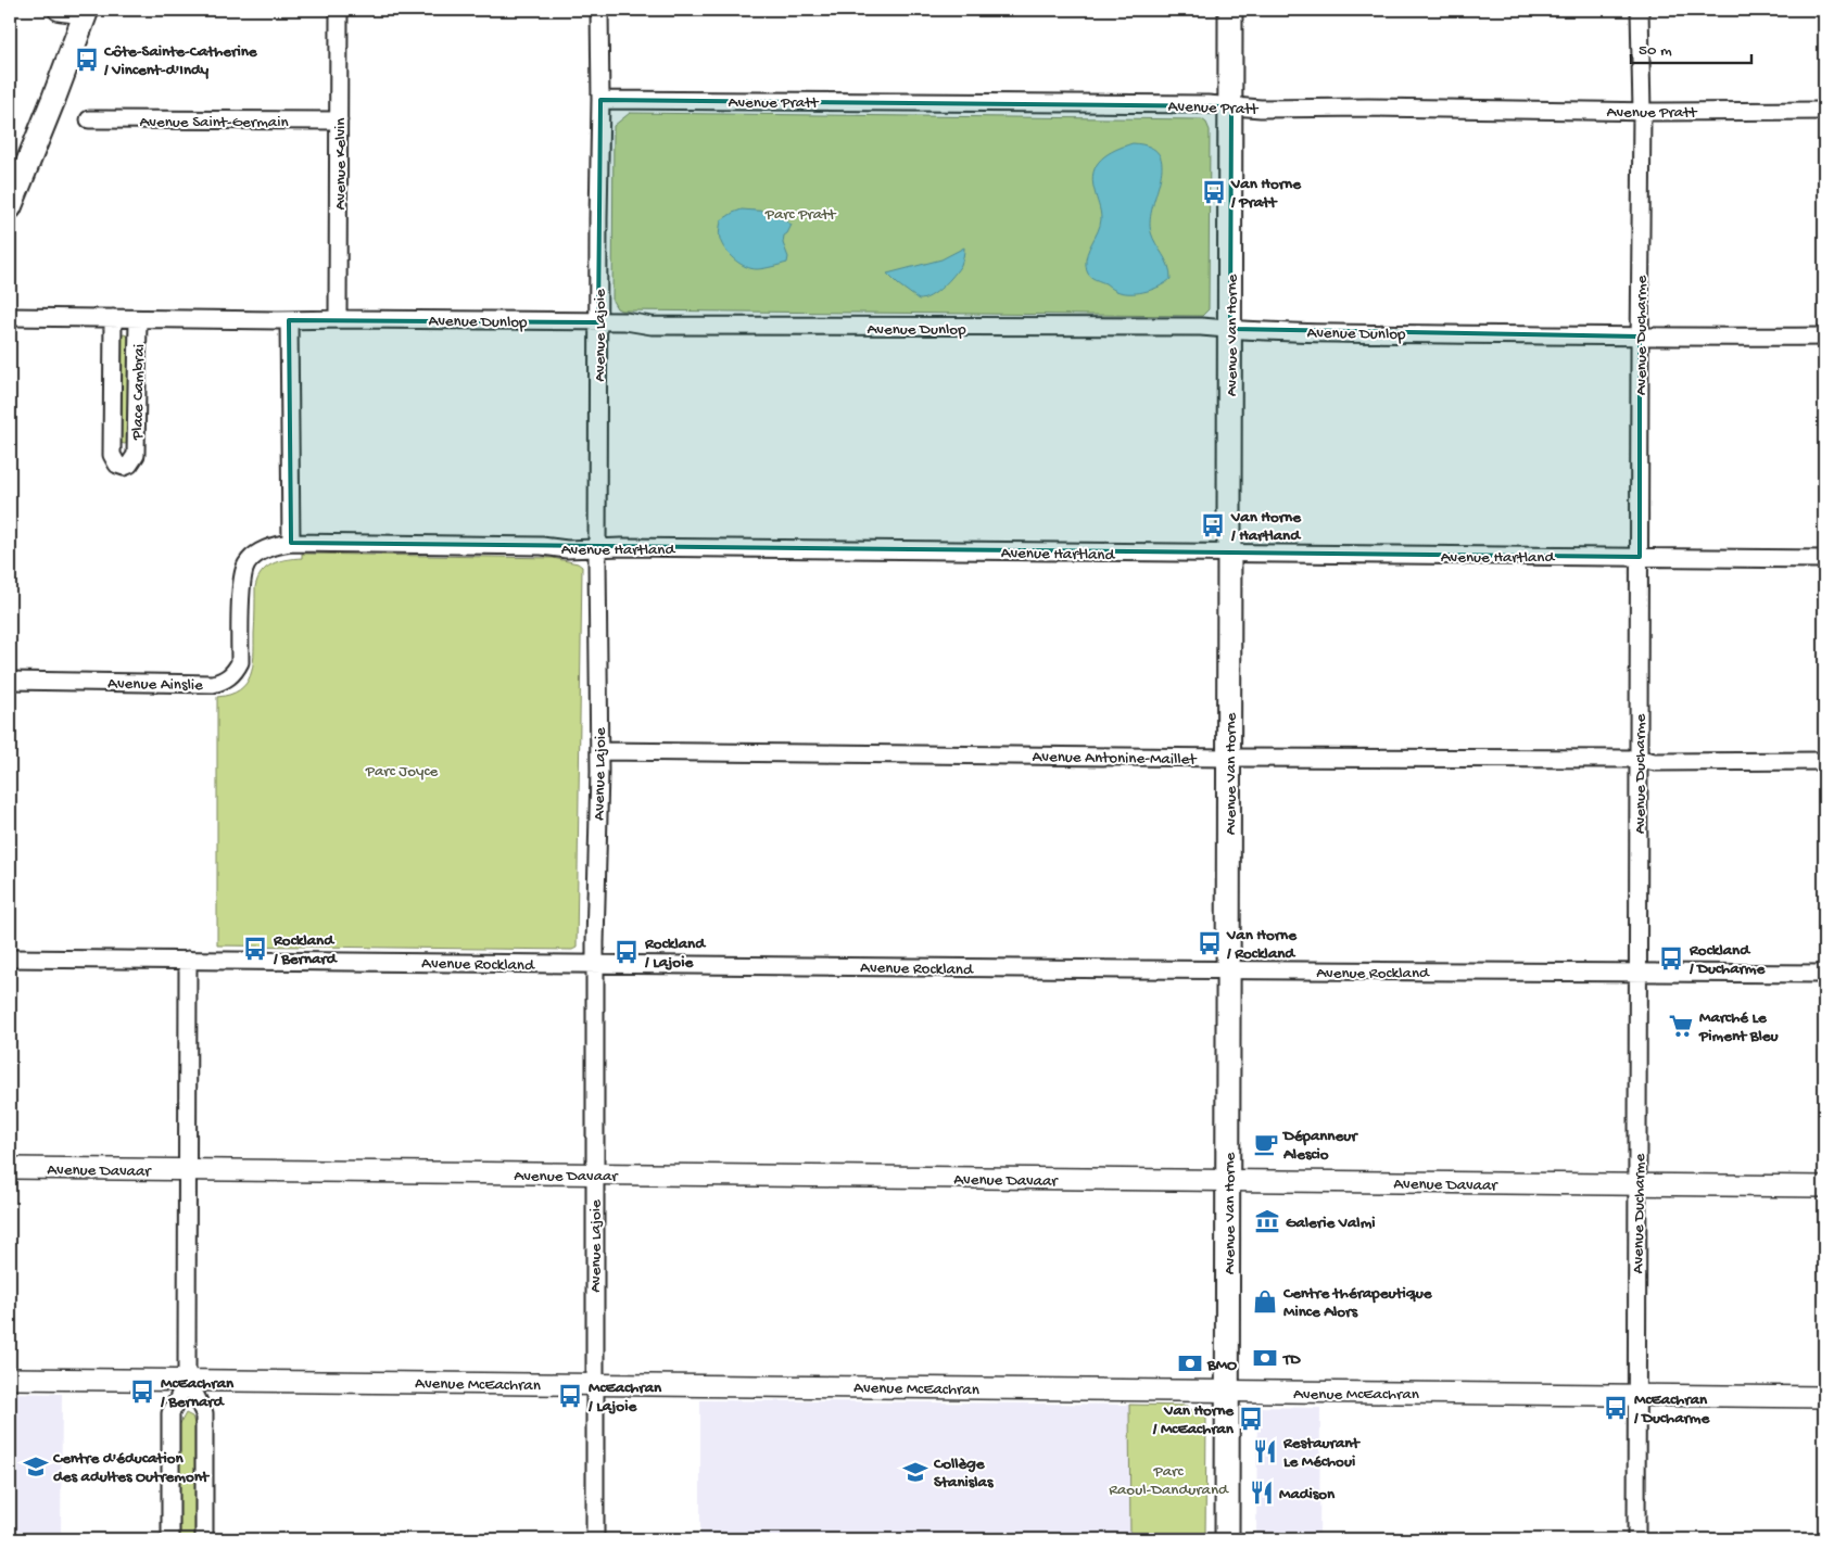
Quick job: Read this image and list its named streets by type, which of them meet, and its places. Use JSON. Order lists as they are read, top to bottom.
{
  "streets": {
    "main road": ["Avenue Van Horne"],
    "street": [
      "Avenue Pratt",
      "Avenue Saint-Germain",
      "Avenue Kelvin",
      "Avenue Dunlop",
      "Avenue Lajoie",
      "Avenue Ducharme",
      "Place Cambrai",
      "Avenue Hartland",
      "Avenue Ainslie",
      "Avenue Antonine-Maillet",
      "Avenue Rockland",
      "Avenue Davaar",
      "Avenue McEachran"
    ]
  },
  "crossings": [
    ["Avenue Pratt", "Avenue Lajoie"],
    ["Avenue Pratt", "Avenue Van Horne"],
    ["Avenue Pratt", "Avenue Ducharme"],
    ["Avenue Saint-Germain", "Avenue Kelvin"],
    ["Avenue Kelvin", "Avenue Dunlop"],
    ["Avenue Dunlop", "Avenue Lajoie"],
    ["Avenue Dunlop", "Avenue Van Horne"],
    ["Avenue Dunlop", "Avenue Ducharme"],
    ["Avenue Dunlop", "Place Cambrai"],
    ["Avenue Lajoie", "Avenue Hartland"],
    ["Avenue Lajoie", "Avenue Antonine-Maillet"],
    ["Avenue Lajoie", "Avenue Rockland"],
    ["Avenue Lajoie", "Avenue Davaar"],
    ["Avenue Lajoie", "Avenue McEachran"],
    ["Avenue Van Horne", "Avenue Hartland"],
    ["Avenue Van Horne", "Avenue Antonine-Maillet"],
    ["Avenue Van Horne", "Avenue Rockland"],
    ["Avenue Van Horne", "Avenue Davaar"],
    ["Avenue Van Horne", "Avenue McEachran"],
    ["Avenue Ducharme", "Avenue Hartland"],
    ["Avenue Ducharme", "Avenue Antonine-Maillet"],
    ["Avenue Ducharme", "Avenue Rockland"],
    ["Avenue Ducharme", "Avenue Davaar"],
    ["Avenue Ducharme", "Avenue McEachran"],
    ["Avenue Hartland", "Avenue Ainslie"]
  ],
  "parks": ["Parc Pratt", "Parc Joyce", "Parc Raoul-Dandurand"],
  "places": {
    "bus stop": [
      "Côte-Sainte-Catherine / Vincent-d'Indy",
      "Van Horne / Pratt",
      "Van Horne / Hartland",
      "Van Horne / Rockland",
      "Rockland / Bernard",
      "Rockland / Lajoie",
      "Rockland / Ducharme",
      "McEachran / Bernard",
      "McEachran / Lajoie",
      "McEachran / Ducharme",
      "Van Horne / McEachran"
    ],
    "supermarket": ["Marché Le Piment Bleu"],
    "cafe": ["Dépanneur Alescio"],
    "museum": ["Galerie Valmi"],
    "shop": ["Centre thérapeutique Mince Alors"],
    "bank": ["TD", "BMO"],
    "restaurant": ["Restaurant Le Méchoui", "Madison"],
    "school or university": ["Centre d'éducation des adultes Outremont", "Collège Stanislas"]
  },
  "scale_bar": "50 m"
}
